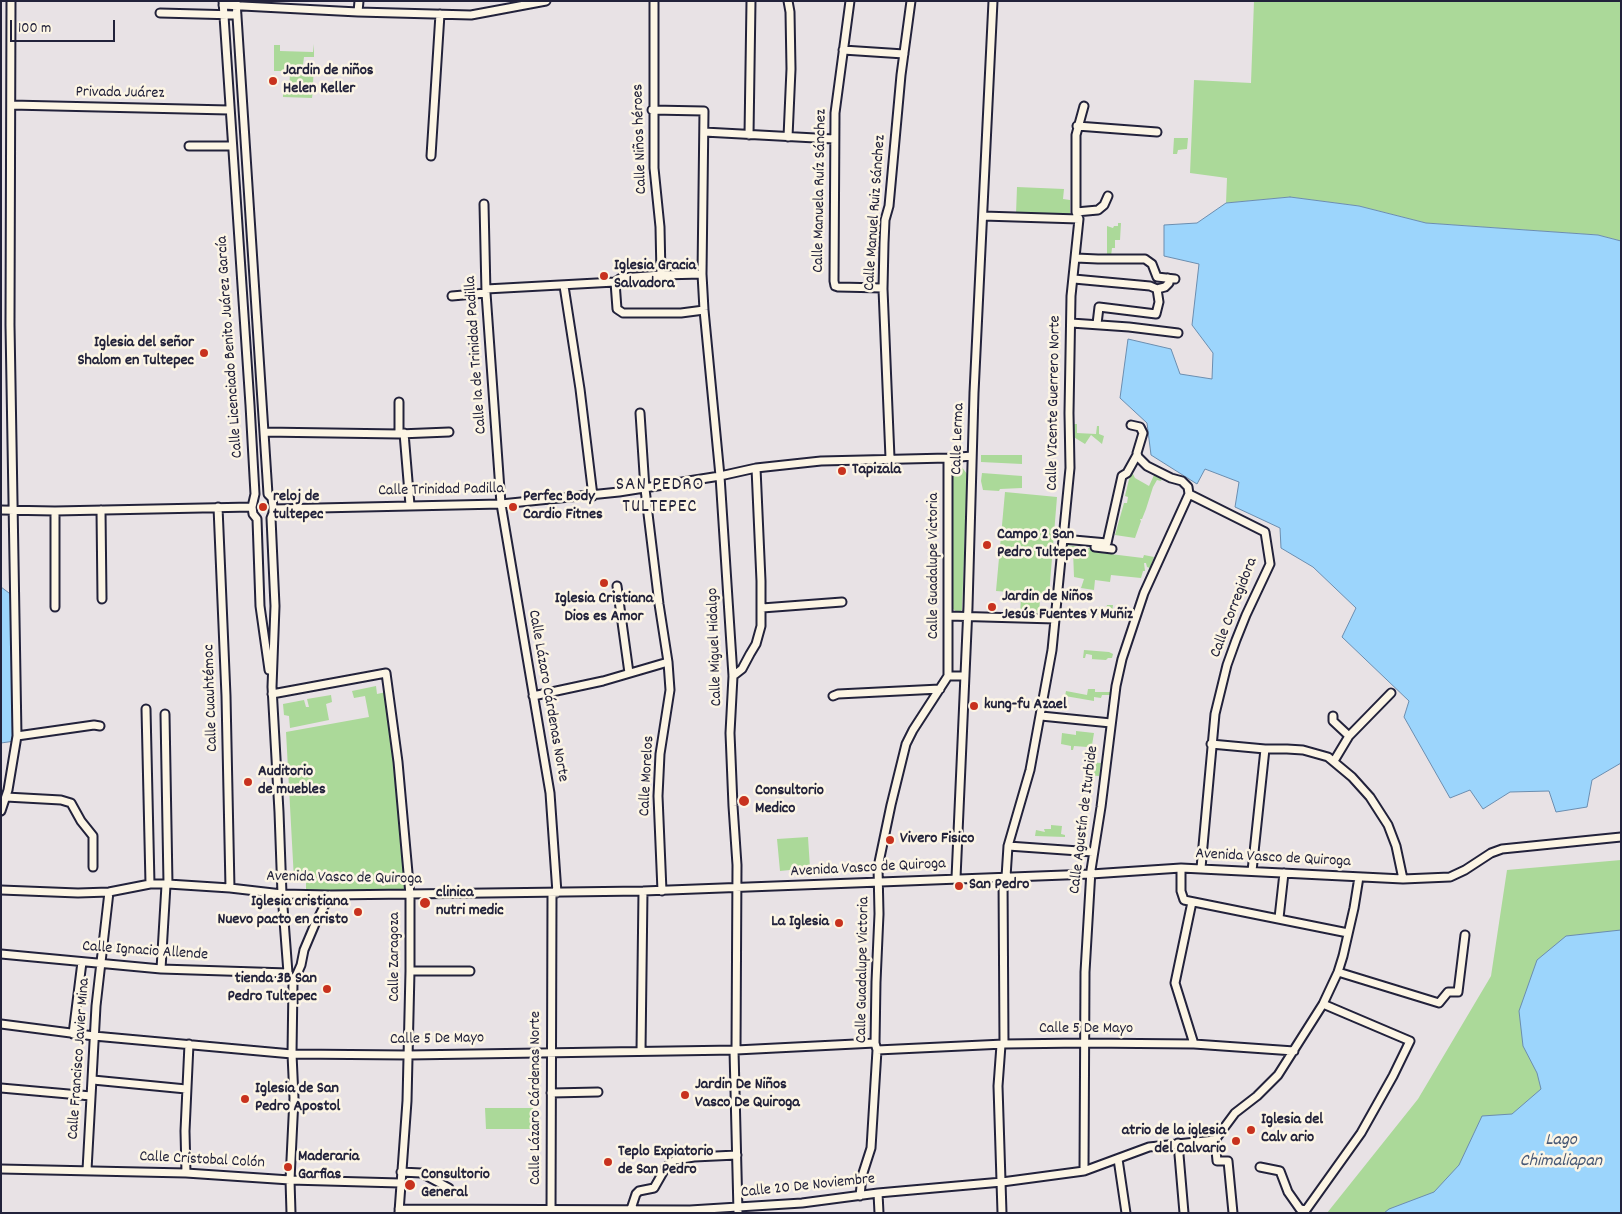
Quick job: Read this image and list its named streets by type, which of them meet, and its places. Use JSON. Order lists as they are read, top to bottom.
{
  "streets": {
    "street": [
      "Privada Juárez",
      "Calle Niños héroes",
      "Calle Manuela Ruíz Sánchez",
      "Calle Manuel Ruiz Sánchez",
      "Calle Licenciado Benito Juárez García",
      "Calle 1a de Trinidad Padilla",
      "Calle VIcente Guerrero Norte",
      "Calle Lerma",
      "Calle Trinidad Padilla",
      "Calle Guadalupe Victoria",
      "Calle Corregidora",
      "Calle Miguel Hidalgo",
      "Calle Lázaro Cárdenas Norte",
      "Calle Cuauhtémoc",
      "Calle Morelos",
      "Calle Agustín de Iturbide",
      "Avenida Vasco de Quiroga",
      "Calle Ignacio Allende",
      "Calle Zaragoza",
      "Calle 5 De Mayo",
      "Calle Francisco Javier Mina",
      "Calle Cristobal Colón",
      "Calle 20 De Noviembre"
    ]
  },
  "crossings": [
    ["Privada Juárez", "Calle Licenciado Benito Juárez García"],
    ["Calle Niños héroes", "Calle Miguel Hidalgo"],
    ["Calle Manuela Ruíz Sánchez", "Calle Manuel Ruiz Sánchez"],
    ["Calle Manuel Ruiz Sánchez", "Calle Trinidad Padilla"],
    ["Calle Licenciado Benito Juárez García", "Calle Trinidad Padilla"],
    ["Calle 1a de Trinidad Padilla", "Calle Trinidad Padilla"],
    ["Calle 1a de Trinidad Padilla", "Calle Lázaro Cárdenas Norte"],
    ["Calle VIcente Guerrero Norte", "Avenida Vasco de Quiroga"],
    ["Calle VIcente Guerrero Norte", "Calle 5 De Mayo"],
    ["Calle VIcente Guerrero Norte", "Calle 20 De Noviembre"],
    ["Calle Lerma", "Calle Trinidad Padilla"],
    ["Calle Lerma", "Avenida Vasco de Quiroga"],
    ["Calle Trinidad Padilla", "Calle Guadalupe Victoria"],
    ["Calle Trinidad Padilla", "Calle Miguel Hidalgo"],
    ["Calle Trinidad Padilla", "Calle Lázaro Cárdenas Norte"],
    ["Calle Trinidad Padilla", "Calle Morelos"],
    ["Calle Guadalupe Victoria", "Avenida Vasco de Quiroga"],
    ["Calle Guadalupe Victoria", "Calle 5 De Mayo"],
    ["Calle Guadalupe Victoria", "Calle 20 De Noviembre"],
    ["Calle Corregidora", "Calle Agustín de Iturbide"],
    ["Calle Corregidora", "Avenida Vasco de Quiroga"],
    ["Calle Miguel Hidalgo", "Avenida Vasco de Quiroga"],
    ["Calle Miguel Hidalgo", "Calle 5 De Mayo"],
    ["Calle Miguel Hidalgo", "Calle 20 De Noviembre"],
    ["Calle Lázaro Cárdenas Norte", "Avenida Vasco de Quiroga"],
    ["Calle Lázaro Cárdenas Norte", "Calle 5 De Mayo"],
    ["Calle Lázaro Cárdenas Norte", "Calle 20 De Noviembre"],
    ["Calle Cuauhtémoc", "Avenida Vasco de Quiroga"],
    ["Calle Morelos", "Avenida Vasco de Quiroga"],
    ["Calle Agustín de Iturbide", "Avenida Vasco de Quiroga"],
    ["Calle Agustín de Iturbide", "Calle 5 De Mayo"],
    ["Calle Agustín de Iturbide", "Calle 20 De Noviembre"],
    ["Avenida Vasco de Quiroga", "Calle Zaragoza"],
    ["Avenida Vasco de Quiroga", "Calle Francisco Javier Mina"],
    ["Calle Ignacio Allende", "Calle Francisco Javier Mina"],
    ["Calle Zaragoza", "Calle 5 De Mayo"],
    ["Calle Zaragoza", "Calle Cristobal Colón"],
    ["Calle Zaragoza", "Calle 20 De Noviembre"],
    ["Calle 5 De Mayo", "Calle Francisco Javier Mina"],
    ["Calle Francisco Javier Mina", "Calle Cristobal Colón"]
  ],
  "districts": ["SAN PEDRO TULTEPEC"],
  "water": ["Lago Chimaliapan"],
  "places": [
    "Jardin de niños Helen Keller",
    "Iglesia Gracia Salvadora",
    "Iglesia del señor Shalom en Tultepec",
    "Tapizala",
    "reloj de tultepec",
    "Perfec Body Cardio Fitnes",
    "Campo 2 San Pedro Tultepec",
    "Iglesia Cristiana Dios es Amor",
    "Jardin de Niños Jesús Fuentes Y Muñiz",
    "kung-fu Azael",
    "Auditorio de muebles",
    "Consultorio Medico",
    "Vivero Fisico",
    "San Pedro",
    "clinica nutri medic",
    "Iglesia cristiana Nuevo pacto en cristo",
    "La Iglesia",
    "tienda 3B San Pedro Tultepec",
    "Jardin De Niños Vasco De Quiroga",
    "Iglesia de San Pedro Apostol",
    "Iglesia del Calv ario",
    "atrio de la iglesia del Calvario",
    "Teplo Expiatorio de San Pedro",
    "Maderaria Garfias",
    "Consultorio General"
  ],
  "scale_bar": "100 m"
}
